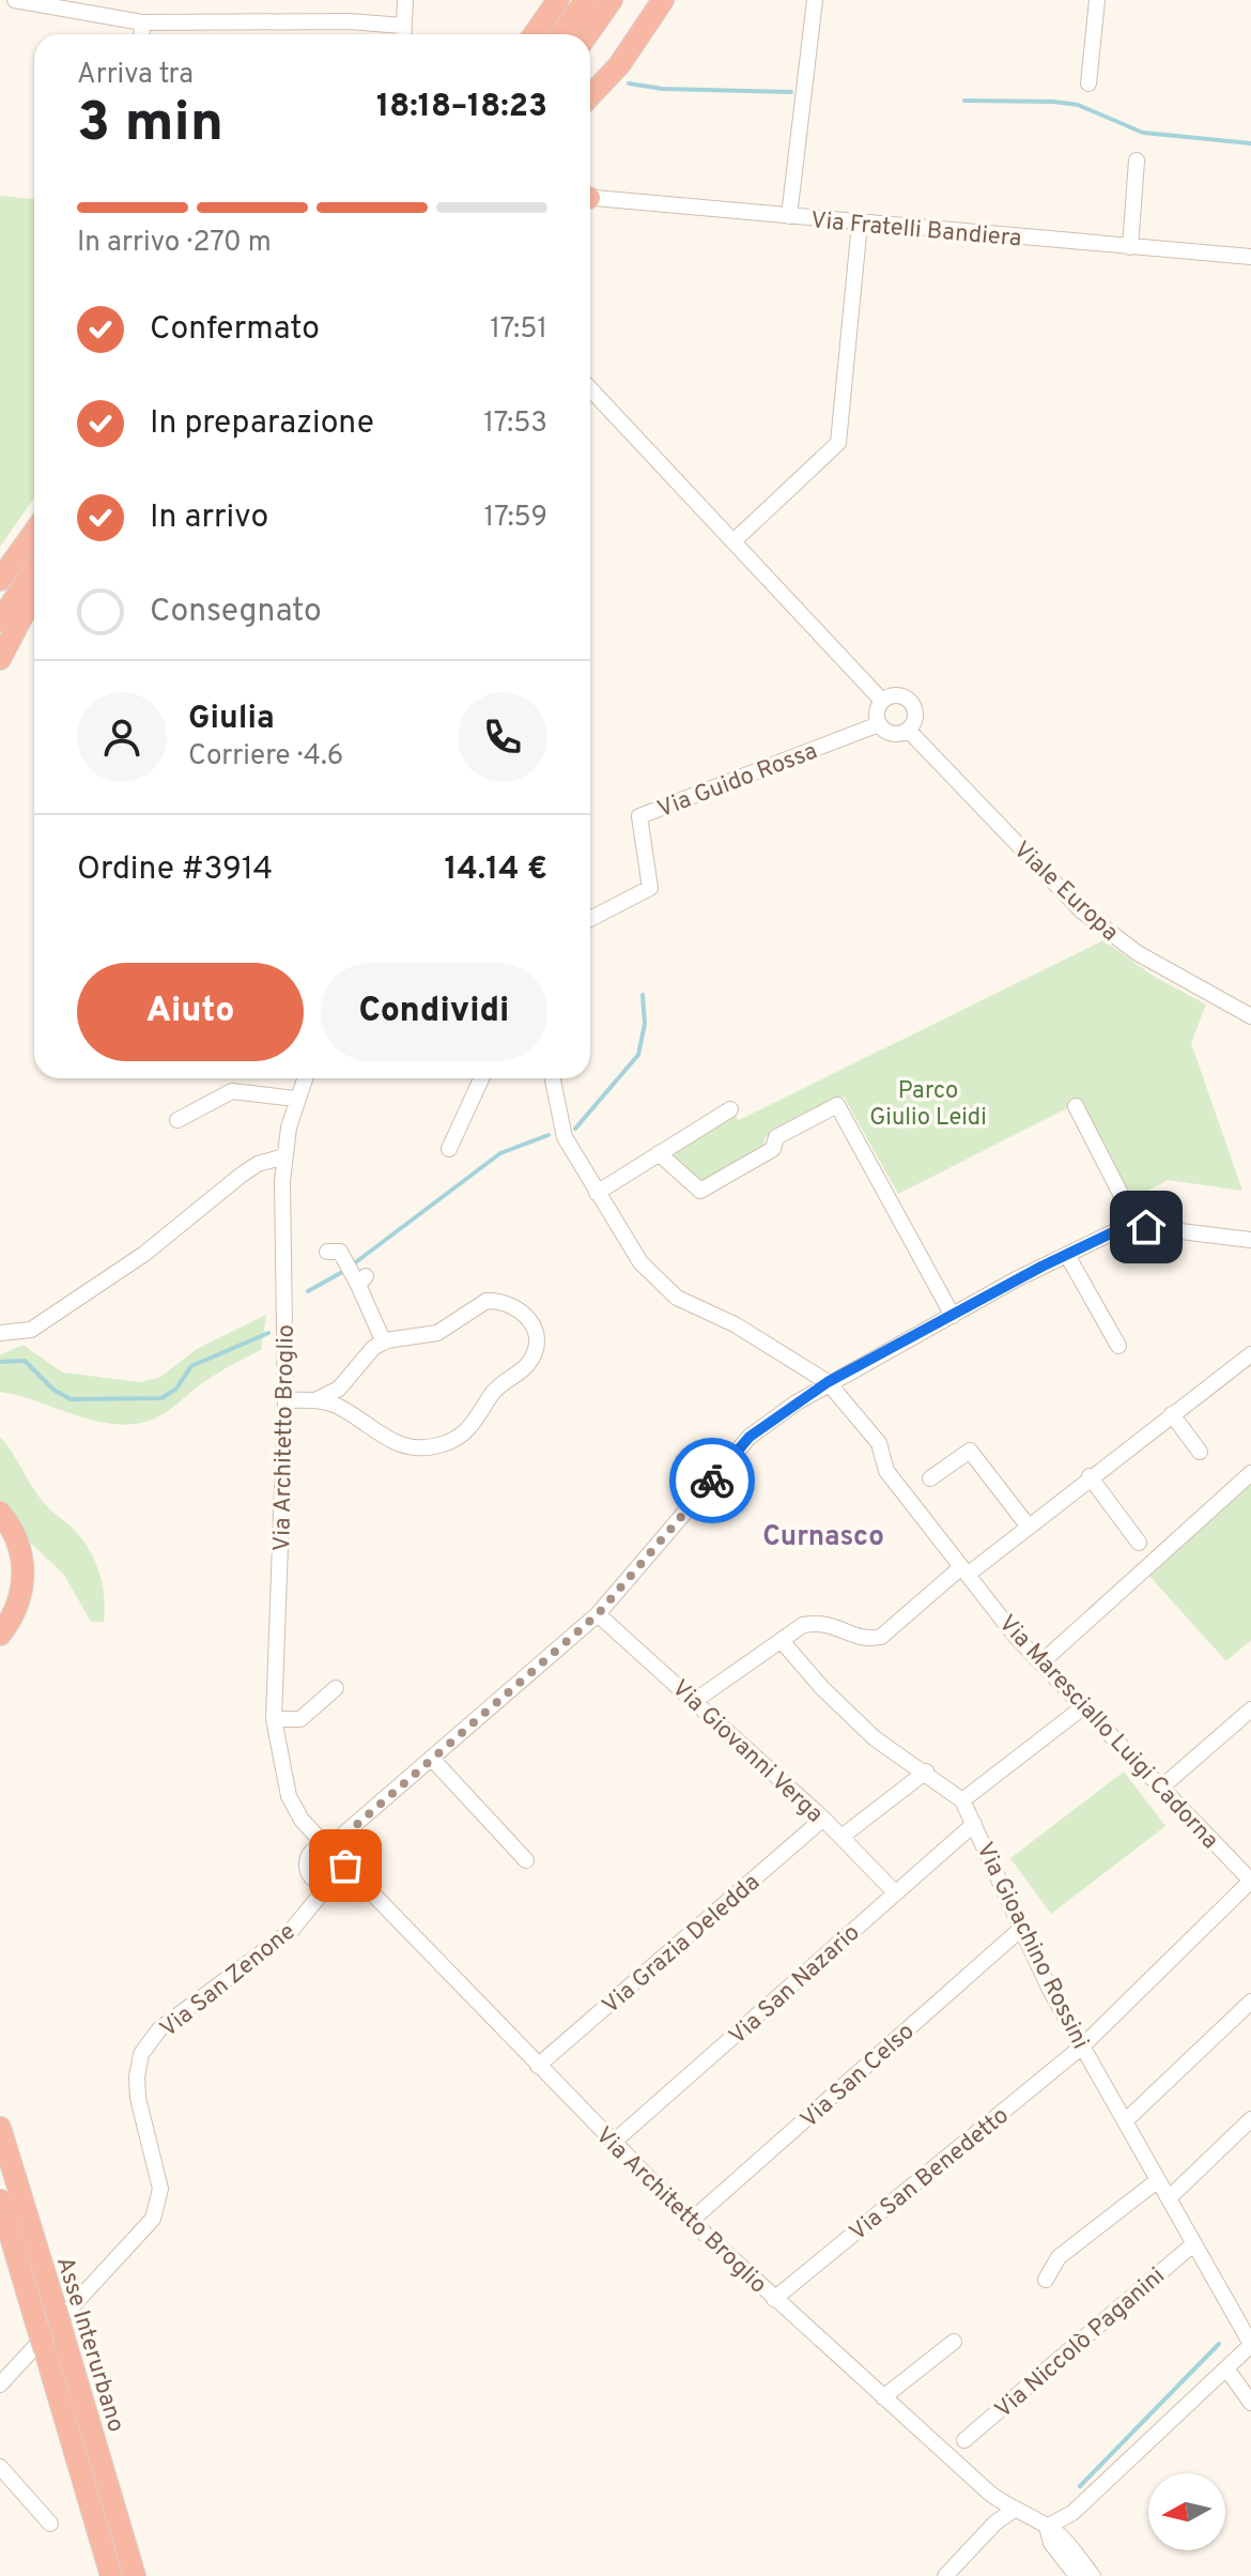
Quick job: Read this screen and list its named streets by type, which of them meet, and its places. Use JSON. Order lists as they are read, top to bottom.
{
  "streets": {
    "highway": ["Asse Interurbano"],
    "street": [
      "Via Fratelli Bandiera",
      "Via Guido Rossa",
      "Viale Europa",
      "Via Architetto Broglio",
      "Via Maresciallo Luigi Cadorna",
      "Via Giovanni Verga",
      "Via Grazia Deledda",
      "Via Gioachino Rossini",
      "Via San Zenone",
      "Via San Nazario",
      "Via San Celso",
      "Via San Benedetto",
      "Via Niccolò Paganini"
    ]
  },
  "crossings": [
    ["Via Guido Rossa", "Viale Europa"],
    ["Via Architetto Broglio", "Via Grazia Deledda"],
    ["Via Architetto Broglio", "Via San Zenone"],
    ["Via Architetto Broglio", "Via San Nazario"],
    ["Via Architetto Broglio", "Via San Celso"],
    ["Via Architetto Broglio", "Via San Benedetto"],
    ["Via Maresciallo Luigi Cadorna", "Via San Benedetto"],
    ["Via Giovanni Verga", "Via Grazia Deledda"],
    ["Via Giovanni Verga", "Via San Nazario"],
    ["Via Gioachino Rossini", "Via San Nazario"],
    ["Via Gioachino Rossini", "Via San Celso"],
    ["Via Gioachino Rossini", "Via San Benedetto"],
    ["Via Gioachino Rossini", "Via Niccolò Paganini"]
  ],
  "districts": ["Curnasco"],
  "parks": ["Parco Giulio Leidi"],
  "north": "left",
  "page": {
    "heading": ["3 min", "Arriva tra", "18:18–18:23"],
    "panel": [
      "Giulia",
      "Corriere · 4.6",
      "Ordine #3914",
      "14.14 €"
    ],
    "bar": "In arrivo · 270 m",
    "list": [
      ["Confermato", "17:51"],
      ["In preparazione", "17:53"],
      ["In arrivo", "17:59"],
      "Consegnato"
    ],
    "buttons": ["Aiuto", "Condividi"]
  }
}
